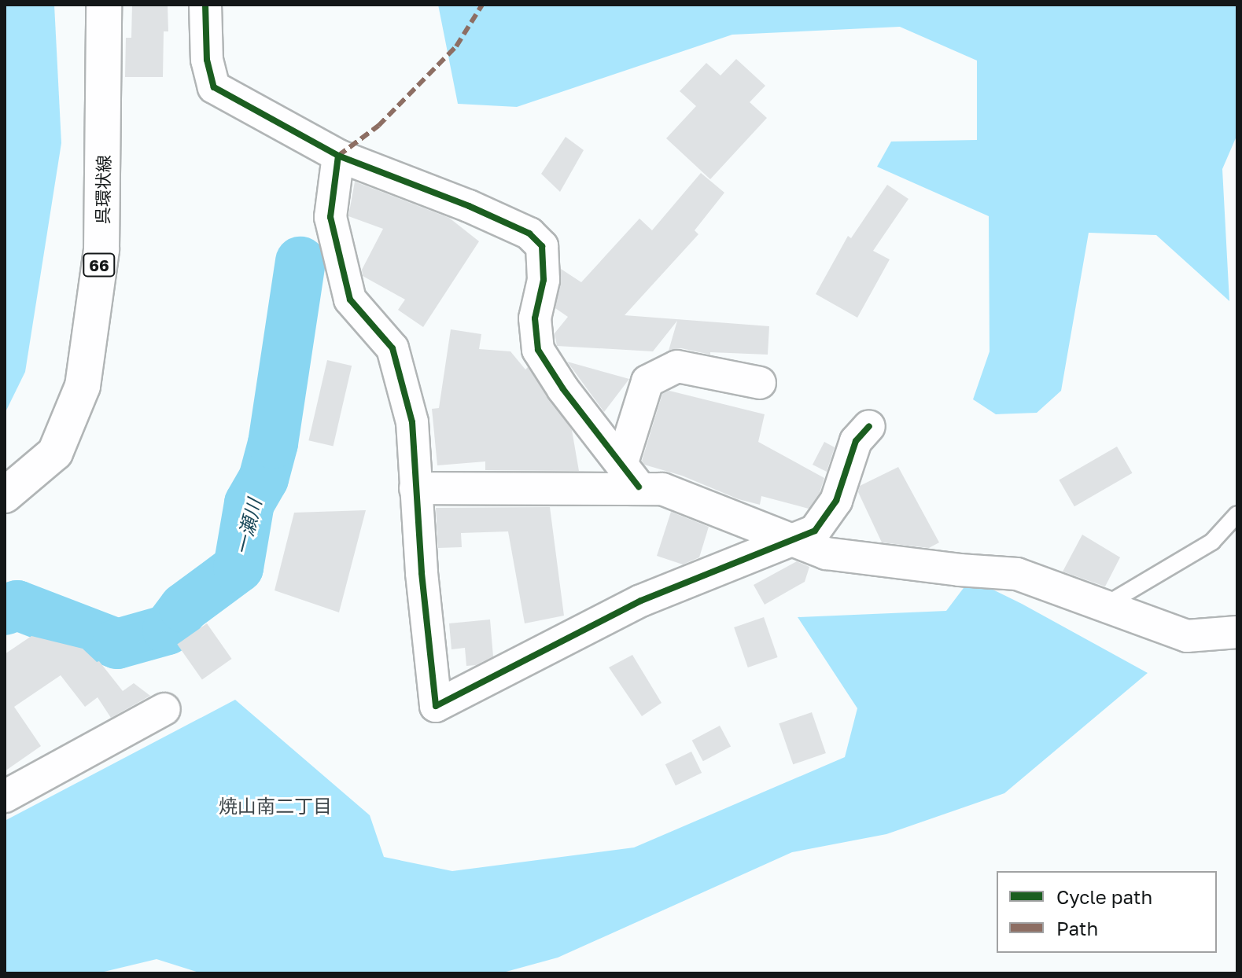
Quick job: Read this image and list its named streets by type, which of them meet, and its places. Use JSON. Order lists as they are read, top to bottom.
{
  "streets": {
    "main road": ["呉環状線", "66"]
  },
  "districts": ["焼山南二丁目"],
  "water": ["一瀬川"],
  "legend": ["Cycle path", "Path"]
}
